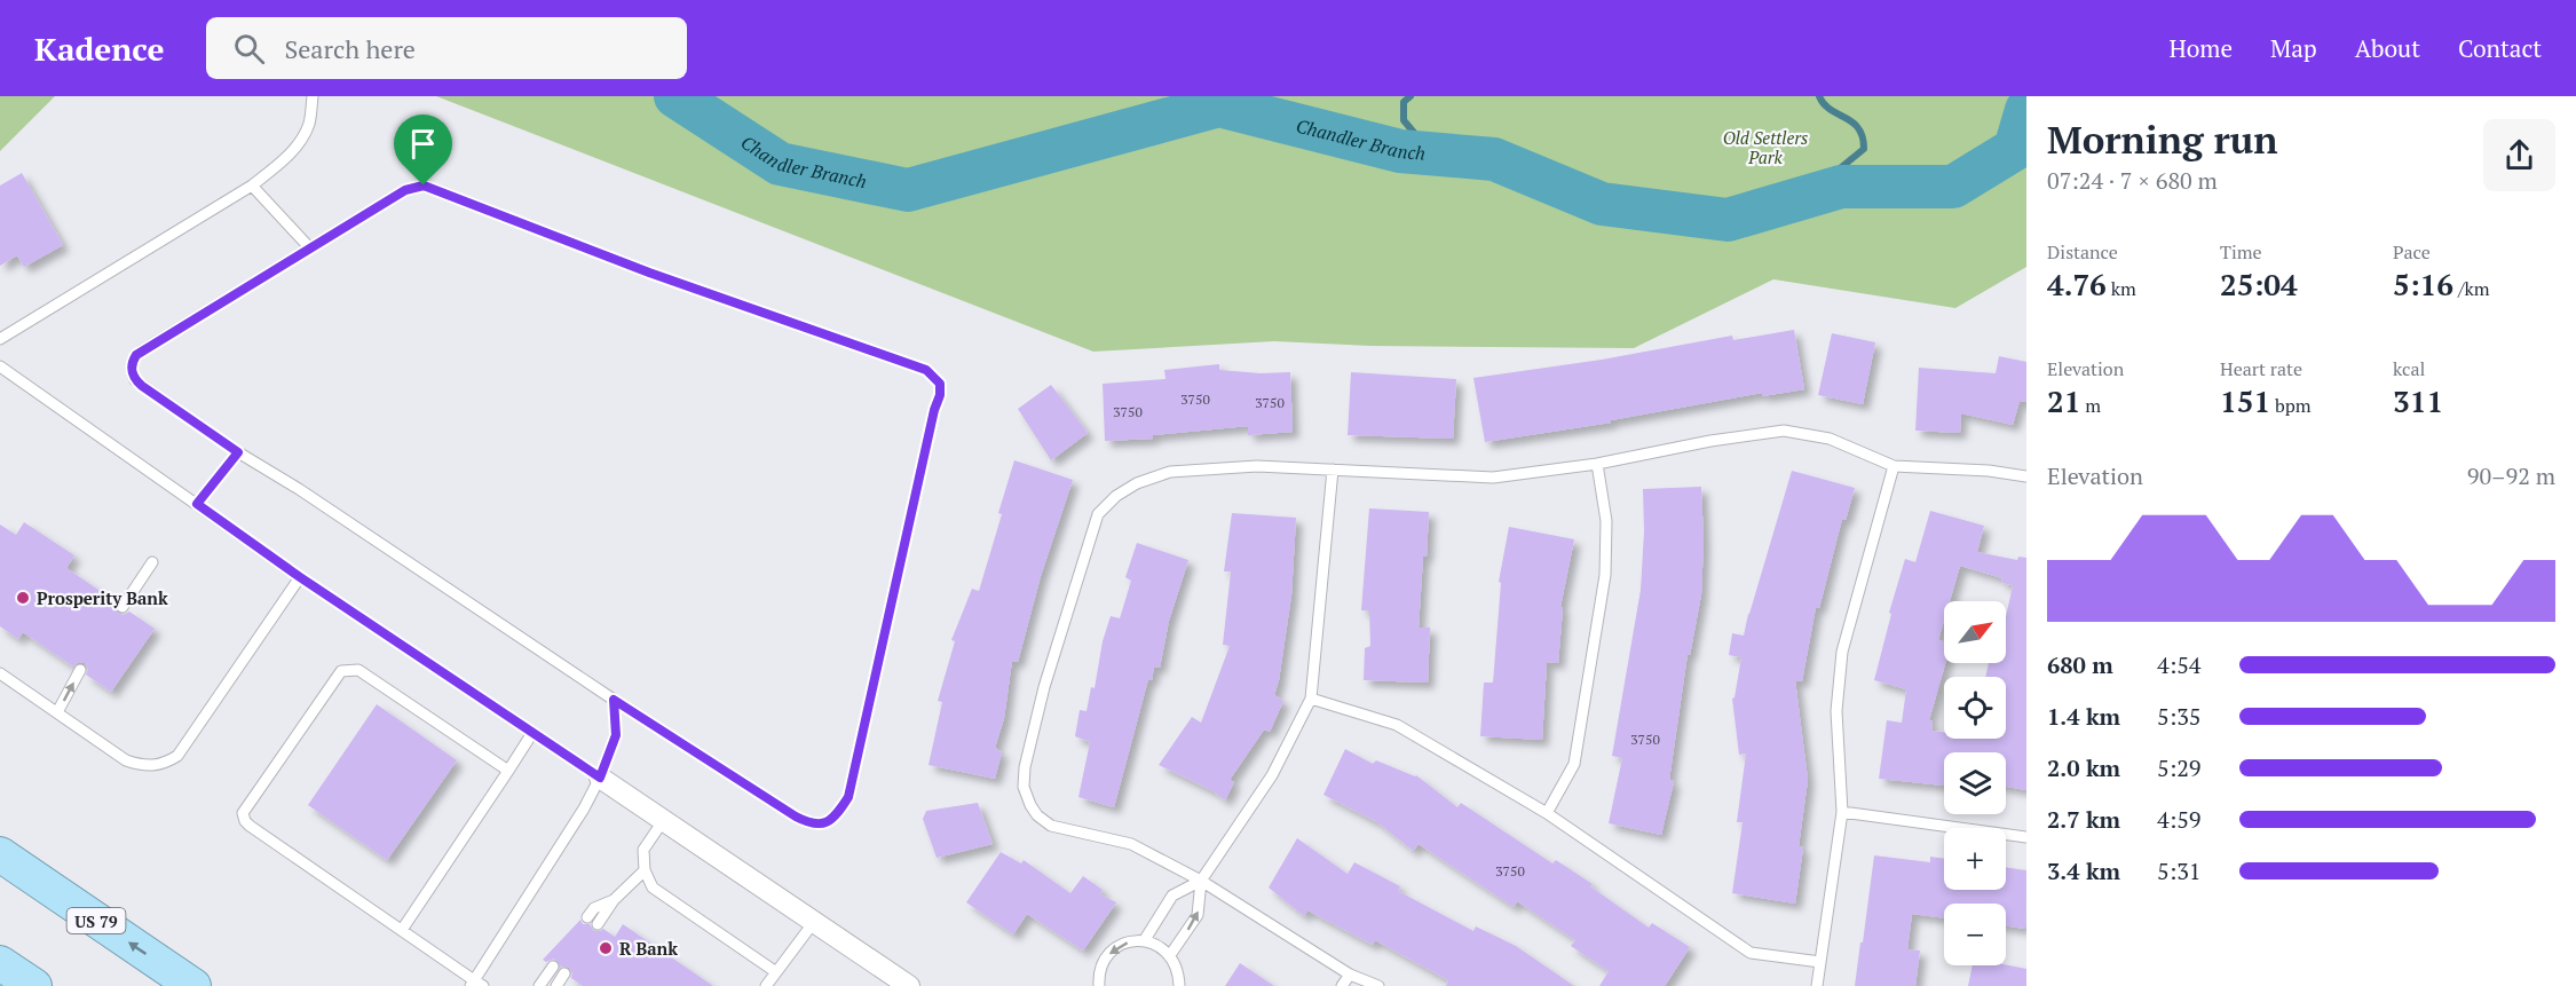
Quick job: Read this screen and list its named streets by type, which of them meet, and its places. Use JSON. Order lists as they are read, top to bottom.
{
  "streets": {
    "highway": ["US 79"]
  },
  "water": ["Chandler Branch"],
  "parks": ["Old Settlers Park"],
  "places": ["Prosperity Bank", "R Bank"],
  "house_numbers": [
    "3750",
    "3750",
    "3750",
    "3750",
    "3750"
  ],
  "north": "top right",
  "page": {
    "header": "Kadence",
    "search": "Search here",
    "nav": [
      "Home",
      "Map",
      "About",
      "Contact"
    ],
    "heading": ["Morning run", "07:24 · 7 × 680 m"],
    "stats": [
      ["Distance", "4.76 km"],
      ["Time", "25:04"],
      ["Pace", "5:16 /km"],
      ["Elevation", "21 m"],
      ["Heart rate", "151 bpm"],
      ["kcal", "311"]
    ],
    "chart": ["Elevation", "90–92 m"],
    "map_buttons": ["+", "−"],
    "list": [
      {
        "name": "680 m",
        "note": "4:54"
      },
      {
        "name": "1.4 km",
        "note": "5:35"
      },
      {
        "name": "2.0 km",
        "note": "5:29"
      },
      {
        "name": "2.7 km",
        "note": "4:59"
      },
      {
        "name": "3.4 km",
        "note": "5:31"
      }
    ]
  }
}
